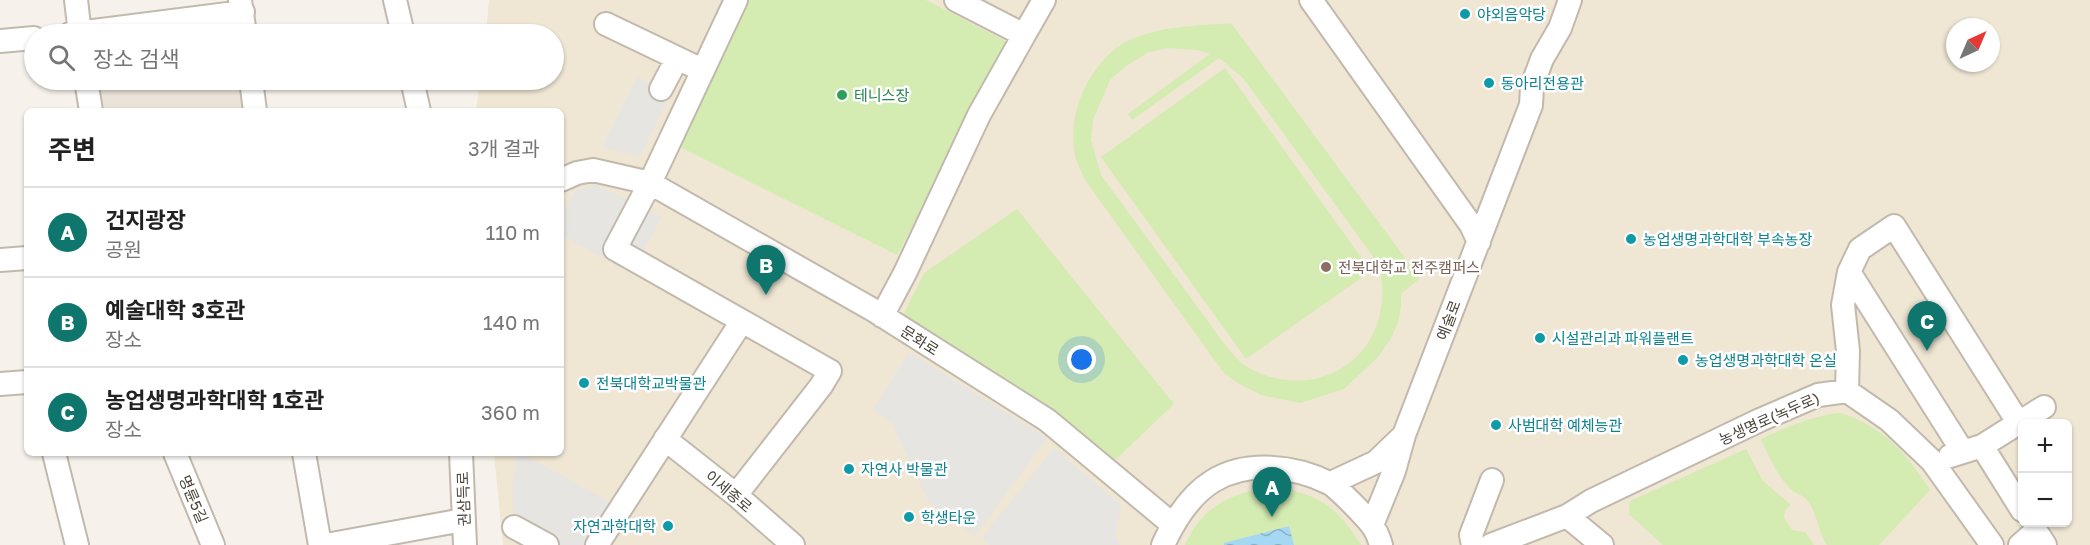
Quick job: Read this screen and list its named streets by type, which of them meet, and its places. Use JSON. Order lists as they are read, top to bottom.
{
  "streets": {
    "street": [
      "예술로",
      "문화로",
      "농생명로(녹두로)",
      "이세종로",
      "명륜5길",
      "권삼득로"
    ]
  },
  "places": [
    "야외음악당",
    "동아리전용관",
    "테니스장",
    "농업생명과학대학 부속농장",
    "전북대학교 전주캠퍼스",
    "시설관리과 파워플랜트",
    "농업생명과학대학 온실",
    "전북대학교박물관",
    "사범대학 예체능관",
    "자연사 박물관",
    "학생타운",
    "자연과학대학"
  ],
  "north": "top right",
  "page": {
    "search": "장소 검색",
    "heading": ["주변", "3개 결과"],
    "list": [
      {
        "mark": "A",
        "name": "건지광장",
        "note": "공원",
        "value": "110 m"
      },
      {
        "mark": "B",
        "name": "예술대학 3호관",
        "note": "장소",
        "value": "140 m"
      },
      {
        "mark": "C",
        "name": "농업생명과학대학 1호관",
        "note": "장소",
        "value": "360 m"
      }
    ],
    "pins": ["B", "C", "A"],
    "map_buttons": ["+", "−"]
  }
}
